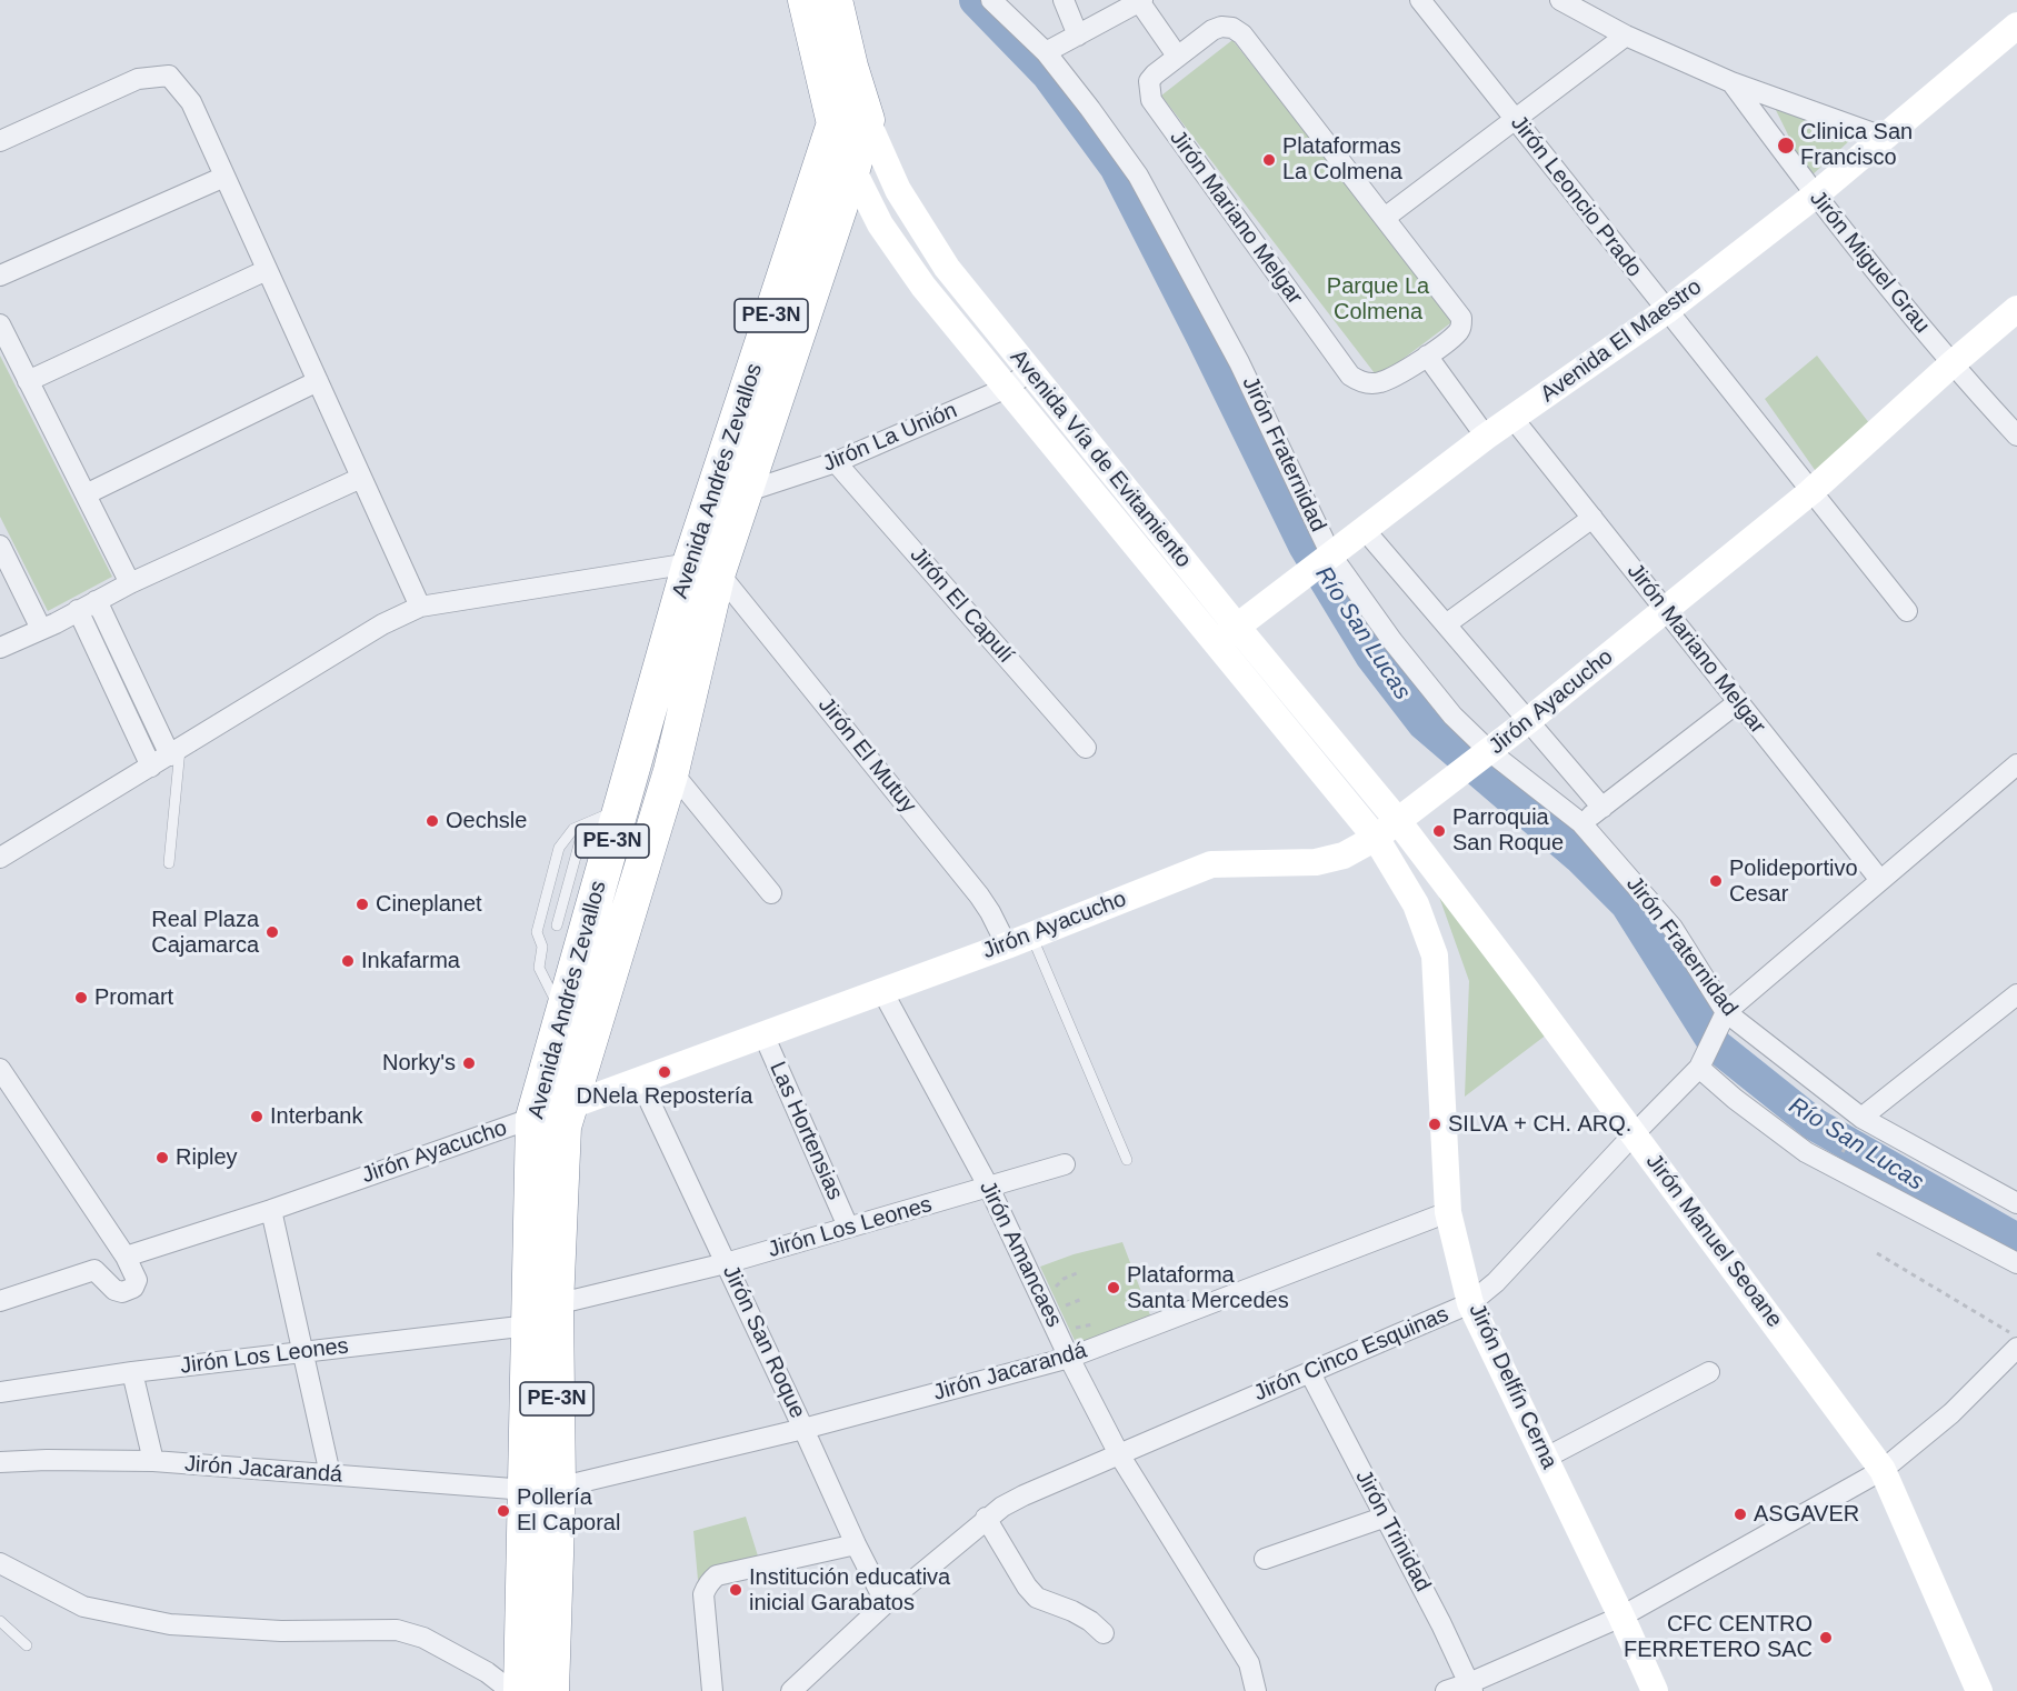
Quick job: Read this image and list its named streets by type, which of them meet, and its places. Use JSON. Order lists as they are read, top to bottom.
{
  "streets": {
    "highway": ["PE-3N", "Avenida Andrés Zevallos"],
    "street": [
      "Jirón Leoncio Prado",
      "Jirón Mariano Melgar",
      "Jirón Miguel Grau",
      "Avenida El Maestro",
      "Jirón La Unión",
      "Jirón Fraternidad",
      "Avenida Vía de Evitamiento",
      "Jirón El Capulí",
      "Jirón Ayacucho",
      "Jirón El Mutuy",
      "Las Hortensias",
      "Jirón Los Leones",
      "Jirón Manuel Seoane",
      "Jirón Amancaes",
      "Jirón San Roque",
      "Jirón Cinco Esquinas",
      "Jirón Jacarandá",
      "Jirón Delfín Cerna",
      "Jirón Trinidad"
    ]
  },
  "crossings": [
    ["Jirón Leoncio Prado", "Avenida El Maestro"],
    ["Jirón Leoncio Prado", "Jirón Ayacucho"],
    ["Jirón Mariano Melgar", "Avenida El Maestro"],
    ["Jirón Mariano Melgar", "Jirón Ayacucho"],
    ["Jirón Mariano Melgar", "Jirón Cinco Esquinas"],
    ["Jirón Miguel Grau", "Avenida El Maestro"],
    ["Jirón Miguel Grau", "Jirón Ayacucho"],
    ["Avenida El Maestro", "Jirón Fraternidad"],
    ["Avenida El Maestro", "Avenida Vía de Evitamiento"],
    ["Jirón La Unión", "Avenida Vía de Evitamiento"],
    ["Jirón La Unión", "Avenida Andrés Zevallos"],
    ["Jirón La Unión", "Jirón El Capulí"],
    ["Jirón Fraternidad", "Jirón Ayacucho"],
    ["Jirón Fraternidad", "Jirón Cinco Esquinas"],
    ["Avenida Vía de Evitamiento", "Avenida Andrés Zevallos"],
    ["Avenida Vía de Evitamiento", "Jirón Ayacucho"],
    ["Avenida Vía de Evitamiento", "Jirón Manuel Seoane"],
    ["Avenida Vía de Evitamiento", "Jirón Delfín Cerna"],
    ["Avenida Andrés Zevallos", "Jirón Ayacucho"],
    ["Avenida Andrés Zevallos", "Jirón El Mutuy"],
    ["Avenida Andrés Zevallos", "Jirón Los Leones"],
    ["Avenida Andrés Zevallos", "Jirón Jacarandá"],
    ["Jirón Ayacucho", "Jirón El Mutuy"],
    ["Jirón Ayacucho", "Las Hortensias"],
    ["Jirón Ayacucho", "Jirón Manuel Seoane"],
    ["Jirón Ayacucho", "Jirón Amancaes"],
    ["Jirón Ayacucho", "Jirón San Roque"],
    ["Jirón Ayacucho", "Jirón Delfín Cerna"],
    ["Las Hortensias", "Jirón Los Leones"],
    ["Jirón Los Leones", "Jirón Amancaes"],
    ["Jirón Los Leones", "Jirón San Roque"],
    ["Jirón Manuel Seoane", "Jirón Cinco Esquinas"],
    ["Jirón Amancaes", "Jirón Cinco Esquinas"],
    ["Jirón Amancaes", "Jirón Jacarandá"],
    ["Jirón San Roque", "Jirón Cinco Esquinas"],
    ["Jirón San Roque", "Jirón Jacarandá"],
    ["Jirón Cinco Esquinas", "Jirón Delfín Cerna"],
    ["Jirón Cinco Esquinas", "Jirón Trinidad"],
    ["Jirón Jacarandá", "Jirón Delfín Cerna"]
  ],
  "water": ["Río San Lucas"],
  "parks": ["Parque La Colmena"],
  "places": [
    "Clinica San Francisco",
    "Plataformas La Colmena",
    "Oechsle",
    "Parroquia San Roque",
    "Polideportivo Cesar",
    "Cineplanet",
    "Real Plaza Cajamarca",
    "Inkafarma",
    "Promart",
    "Norky's",
    "DNela Repostería",
    "Interbank",
    "SILVA + CH. ARQ.",
    "Ripley",
    "Plataforma Santa Mercedes",
    "Pollería El Caporal",
    "ASGAVER",
    "Institución educativa inicial Garabatos",
    "CFC CENTRO FERRETERO SAC"
  ]
}
